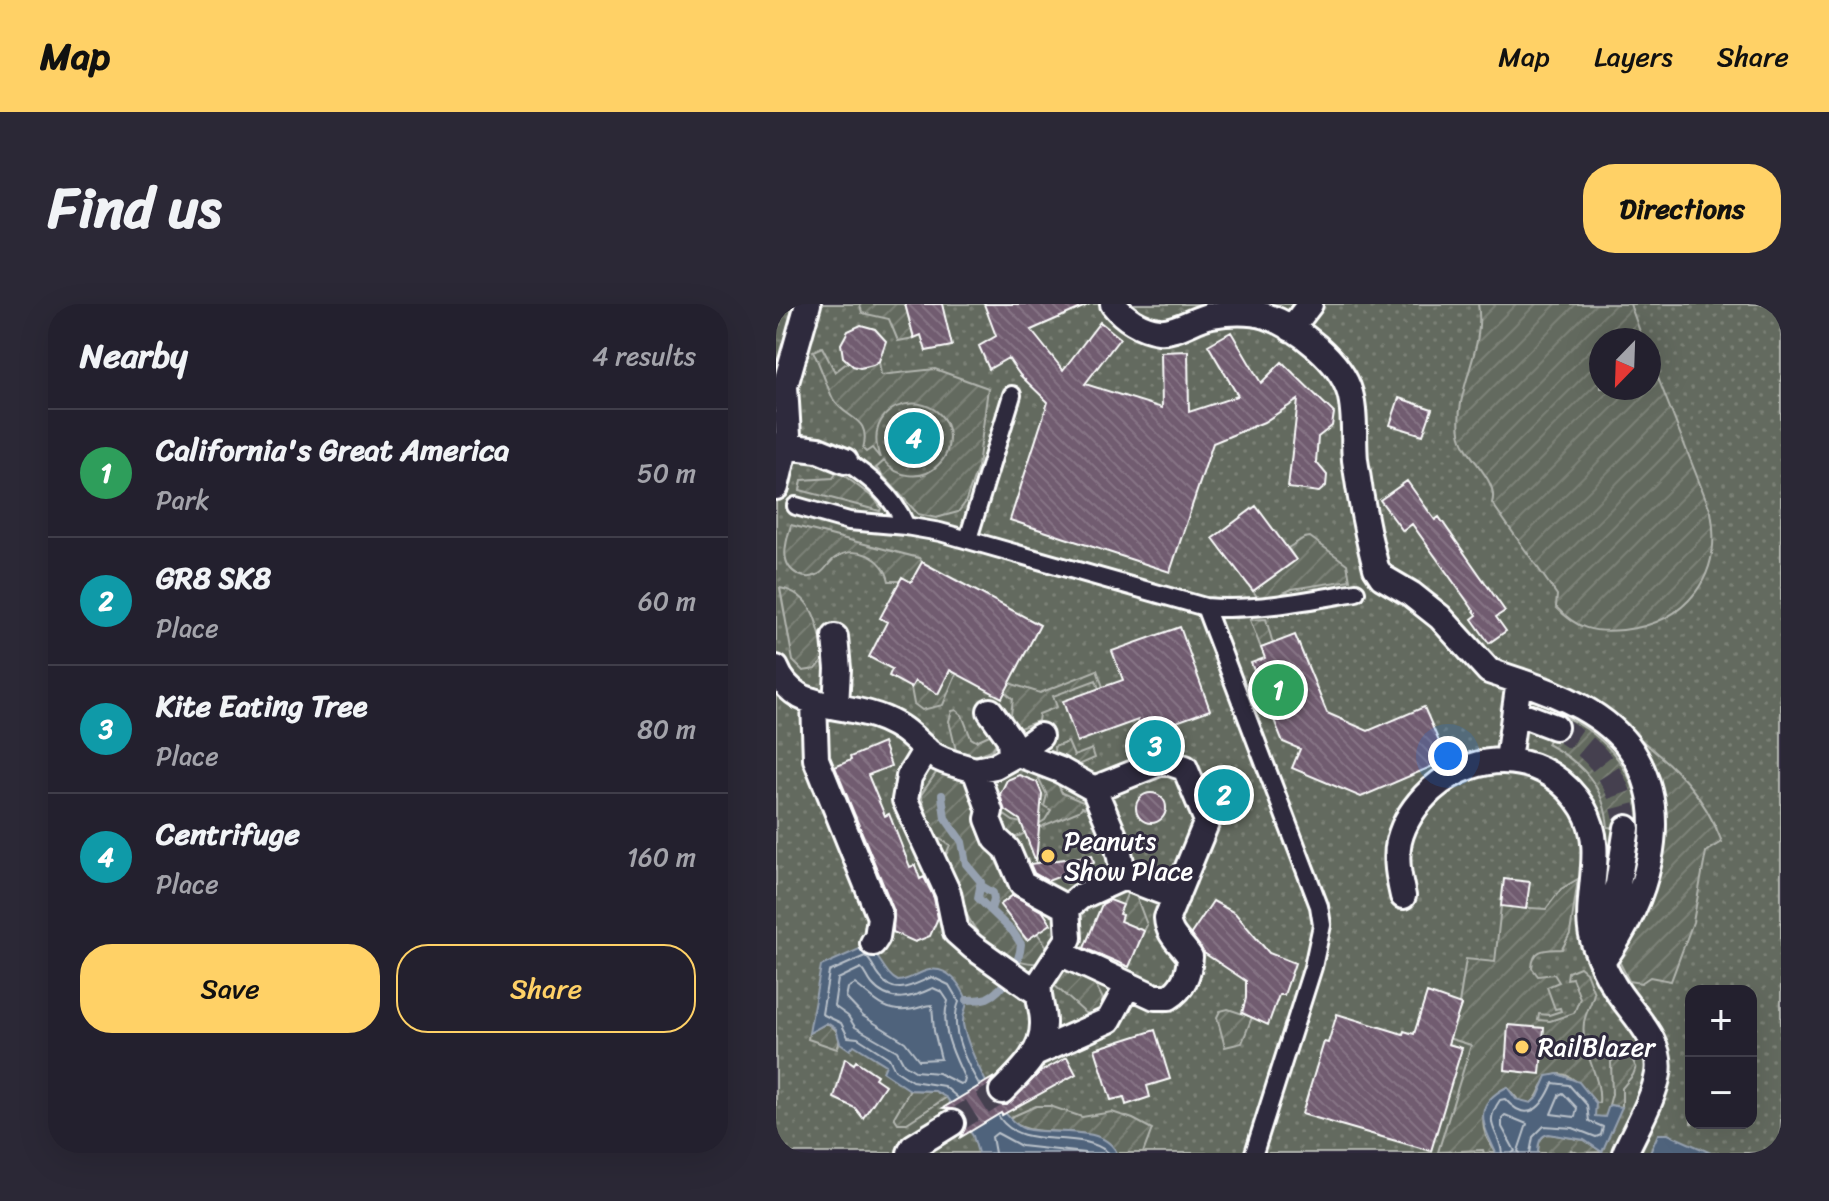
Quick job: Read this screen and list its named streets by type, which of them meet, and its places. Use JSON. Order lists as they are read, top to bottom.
{
  "places": ["Peanuts Show Place", "RailBlazer"],
  "north": "bottom left",
  "page": {
    "header": "Map",
    "nav": ["Map", "Layers", "Share"],
    "title": "Find us",
    "buttons": [
      "Directions",
      ["Save", "Share"]
    ],
    "heading": ["Nearby", "4 results"],
    "list": [
      {
        "mark": "1",
        "name": "California's Great America",
        "note": "Park",
        "value": "50 m"
      },
      {
        "mark": "2",
        "name": "GR8 SK8",
        "note": "Place",
        "value": "60 m"
      },
      {
        "mark": "3",
        "name": "Kite Eating Tree",
        "note": "Place",
        "value": "80 m"
      },
      {
        "mark": "4",
        "name": "Centrifuge",
        "note": "Place",
        "value": "160 m"
      }
    ],
    "pins": [
      "4",
      "1",
      "3",
      "2"
    ],
    "map_buttons": ["+", "−"]
  }
}
